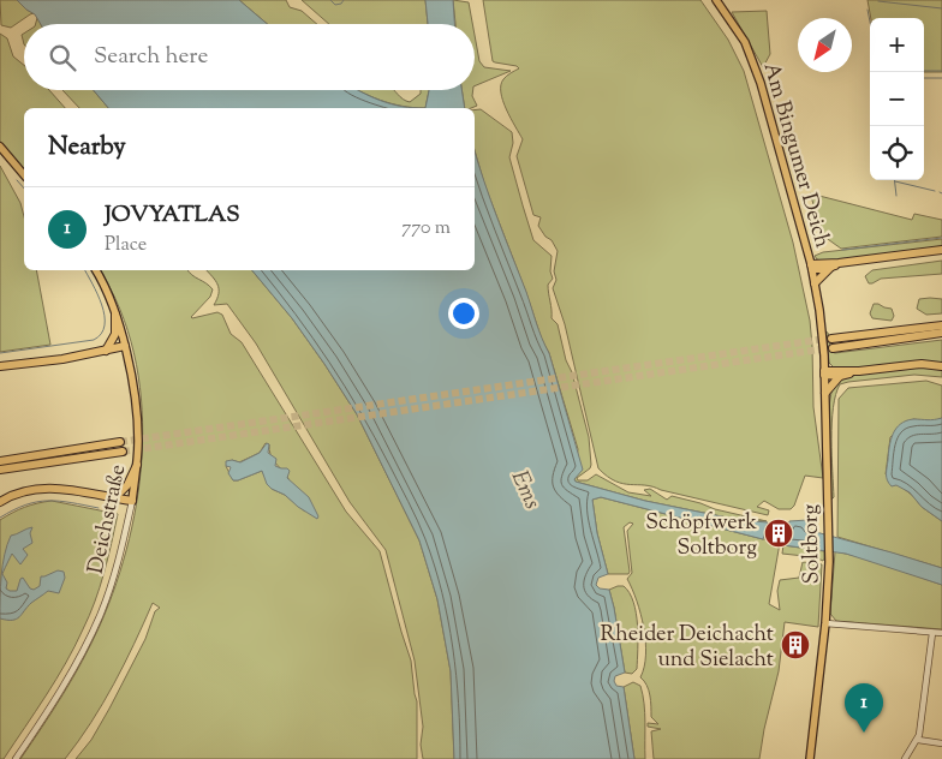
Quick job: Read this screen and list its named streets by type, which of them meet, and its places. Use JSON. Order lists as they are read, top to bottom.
{
  "streets": {
    "main road": ["Am Bingumer Deich", "Deichstraße", "Soltborg"]
  },
  "crossings": [
    ["Am Bingumer Deich", "Soltborg"]
  ],
  "water": ["Ems"],
  "places": {
    "building": ["Schöpfwerk Soltborg", "Rheider Deichacht und Sielacht"]
  },
  "north": "bottom left",
  "page": {
    "map_buttons": ["+", "−"],
    "search": "Search here",
    "heading": "Nearby",
    "list": [
      {
        "mark": "1",
        "name": "JOVYATLAS",
        "note": "Place",
        "value": "770 m"
      }
    ],
    "pins": "1"
  }
}
